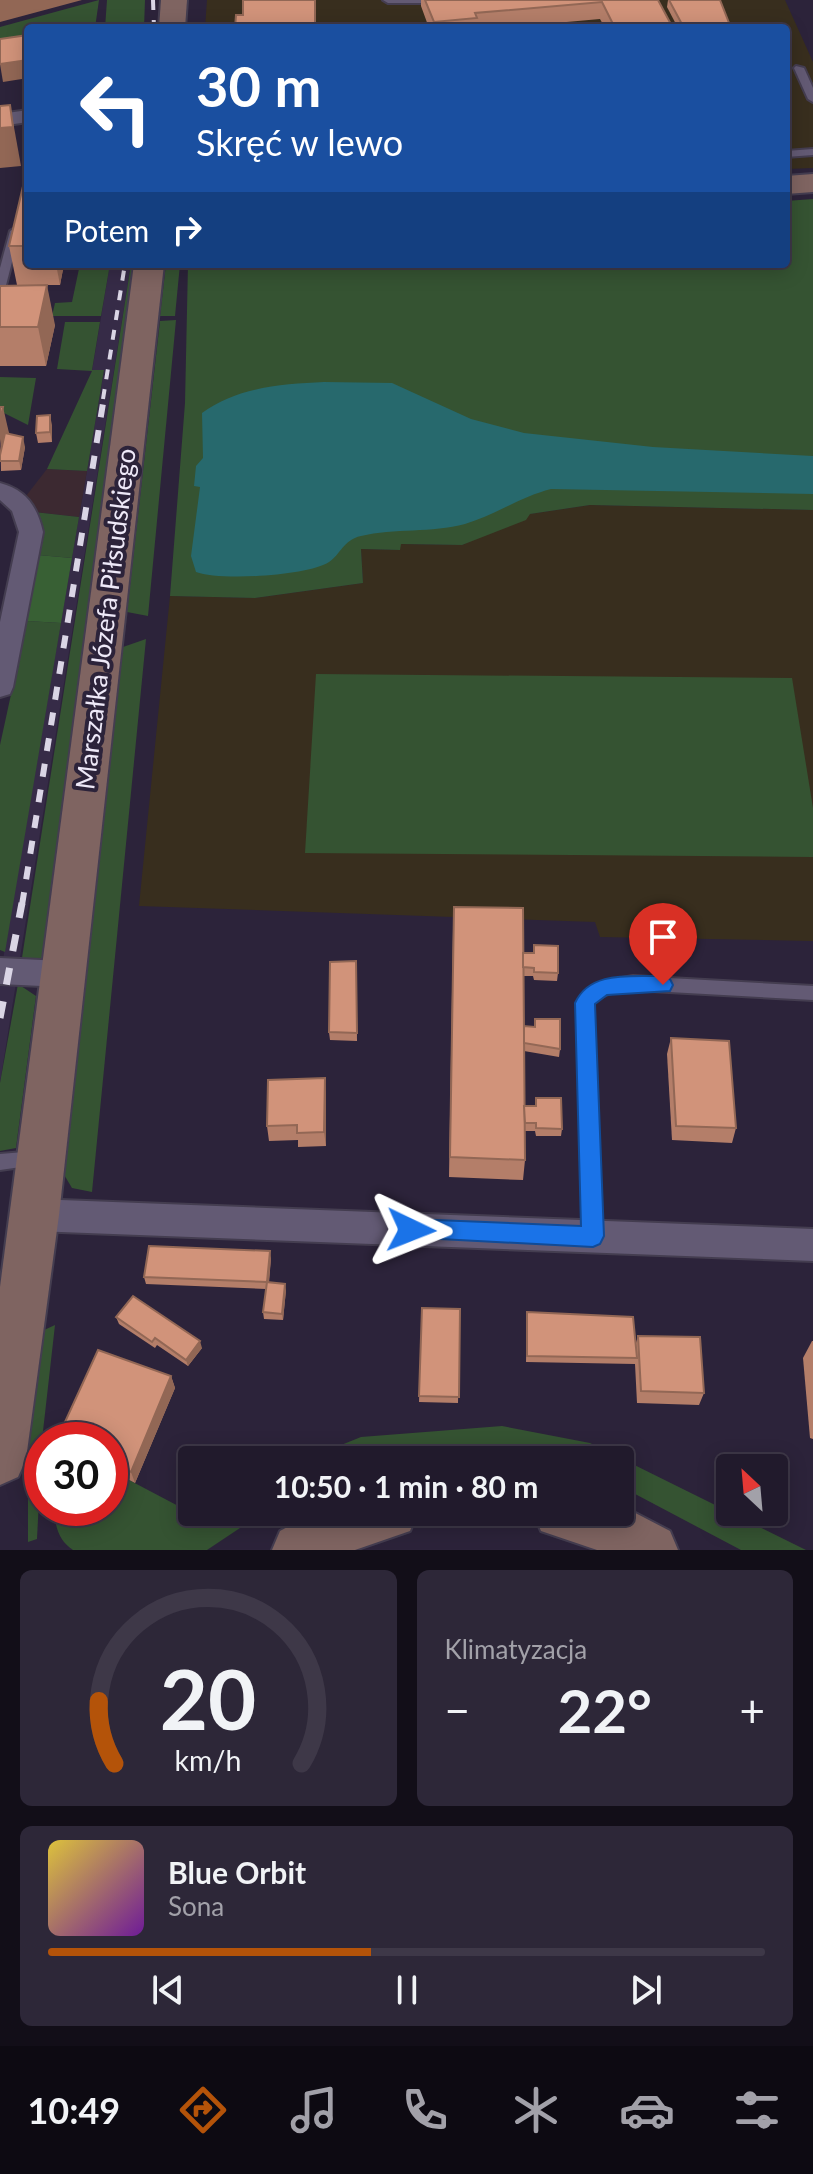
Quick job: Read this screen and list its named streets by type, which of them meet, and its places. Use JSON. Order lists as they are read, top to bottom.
{
  "streets": {
    "main road": ["Marszałka Józefa Piłsudskiego"]
  },
  "north": "top left",
  "page": {
    "turn": ["30 m", "Skręć w lewo"],
    "then": "Potem",
    "limit": "30",
    "trip": "10:50 · 1 min · 80 m",
    "tile": "Klimatyzacja",
    "heat": ["−", "22°", "+"],
    "song": ["Blue Orbit", "Sona"],
    "tabs": "10:49",
    "gauge": ["20", "km/h"]
  }
}
